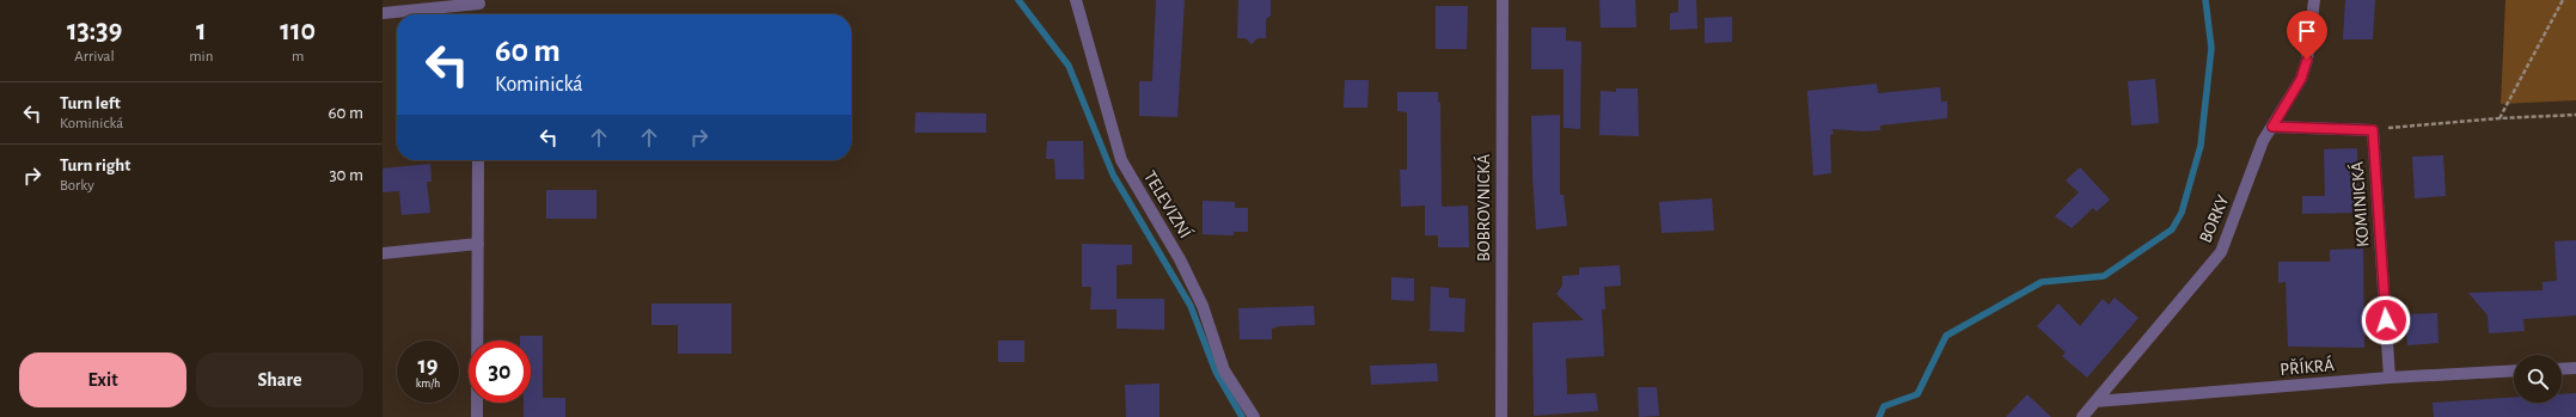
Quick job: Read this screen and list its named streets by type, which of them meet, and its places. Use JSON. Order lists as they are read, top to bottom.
{
  "streets": {
    "street": [
      "TELEVIZNÍ",
      "KOMINICKÁ",
      "BOBROVNICKÁ",
      "BORKY",
      "PŘÍKRÁ"
    ]
  },
  "crossings": [
    ["KOMINICKÁ", "PŘÍKRÁ"],
    ["BORKY", "PŘÍKRÁ"]
  ],
  "page": {
    "eta": [
      "13:39",
      "Arrival",
      "1",
      "min",
      "110",
      "m"
    ],
    "turn": ["60 m", "Kominická"],
    "list": [
      {
        "name": "Turn left",
        "note": "Kominická",
        "value": "60 m"
      },
      {
        "name": "Turn right",
        "note": "Borky",
        "value": "30 m"
      }
    ],
    "speed": "19 km/h",
    "limit": "30",
    "buttons": ["Exit", "Share"]
  }
}
